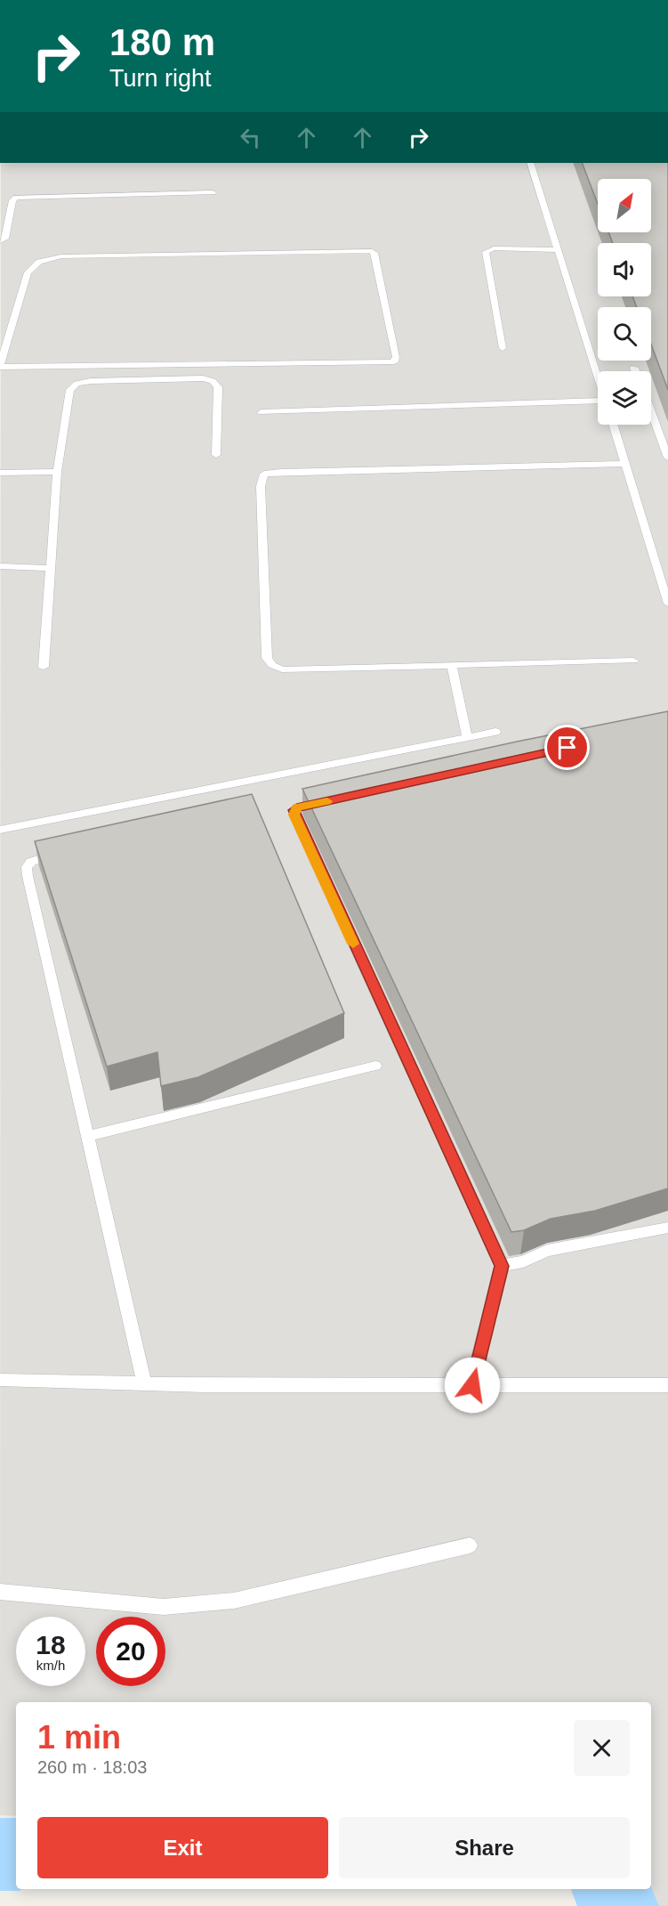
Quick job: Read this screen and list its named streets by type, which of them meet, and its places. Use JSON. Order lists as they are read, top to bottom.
{
  "north": "top right",
  "page": {
    "turn": ["180 m", "Turn right"],
    "speed": "18 km/h",
    "limit": "20",
    "heading": ["1 min", "260 m · 18:03"],
    "buttons": ["Exit", "Share"]
  }
}
